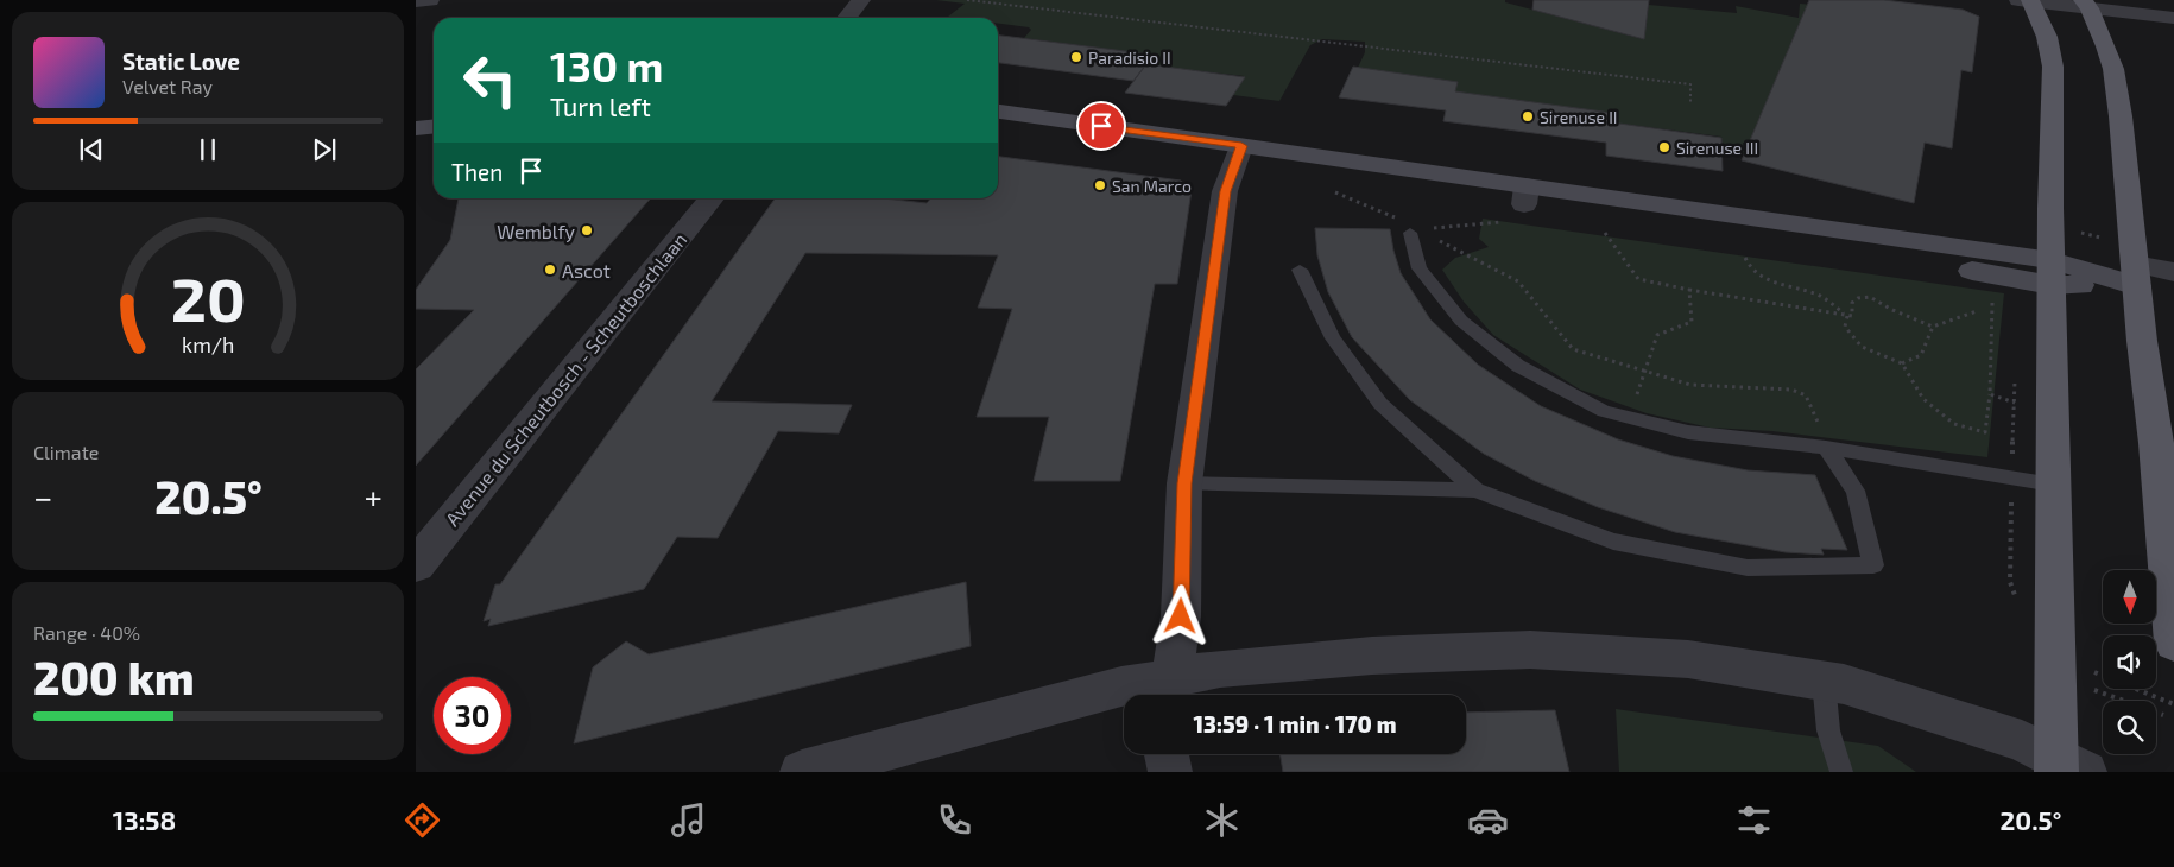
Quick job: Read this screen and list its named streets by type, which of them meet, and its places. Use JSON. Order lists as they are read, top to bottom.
{
  "streets": {
    "street": ["Avenue du Scheutbosch - Scheutboschlaan"]
  },
  "places": [
    "Paradisio II",
    "Sirenuse II",
    "Sirenuse III",
    "San Marco",
    "Wemblfy",
    "Ascot"
  ],
  "north": "bottom",
  "page": {
    "turn": ["130 m", "Turn left"],
    "song": ["Static Love", "Velvet Ray"],
    "then": "Then",
    "tile": [
      "Climate",
      ["Range · 40%", "200 km"]
    ],
    "heat": ["−", "20.5°", "+"],
    "limit": "30",
    "trip": "13:59 · 1 min · 170 m",
    "tabs": ["13:58", "20.5°"],
    "gauge": ["20", "km/h"]
  }
}
